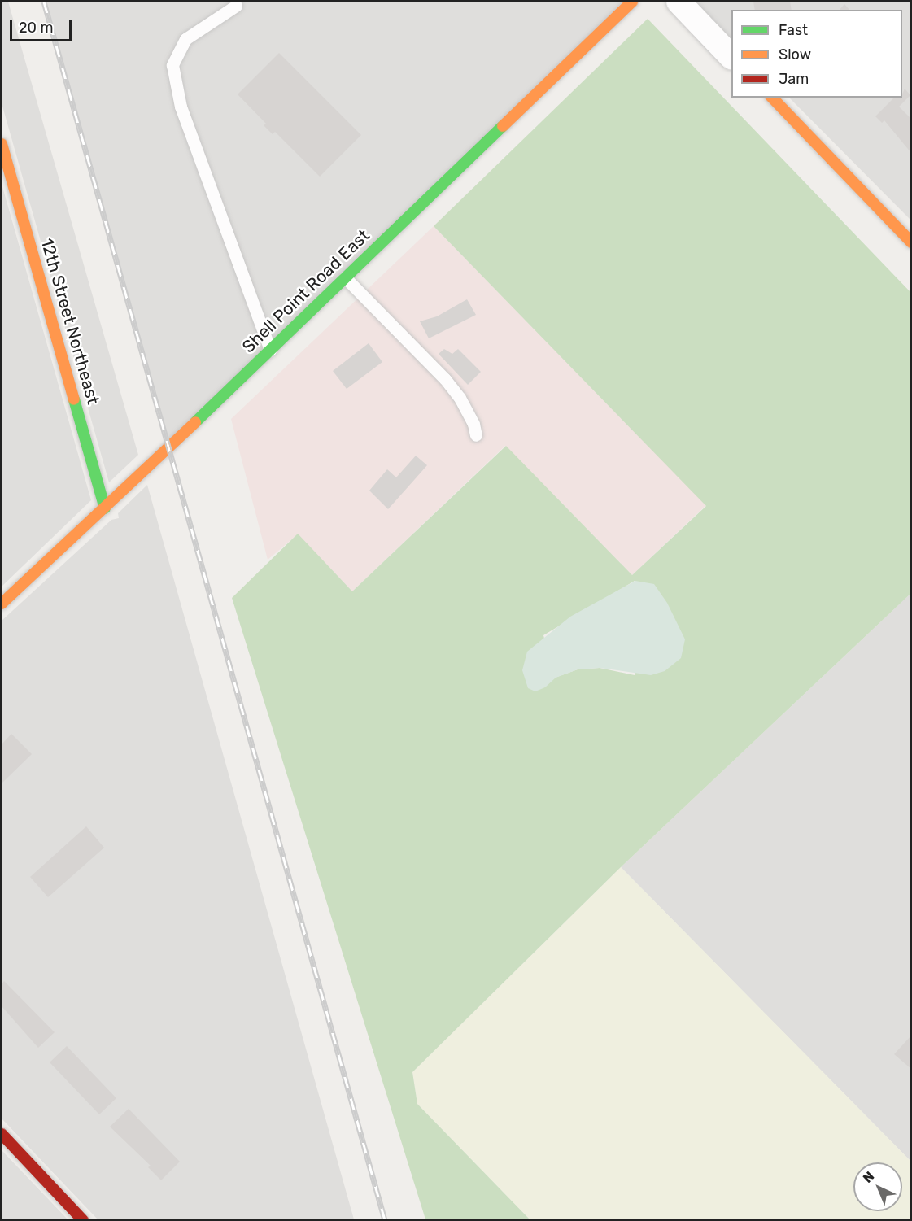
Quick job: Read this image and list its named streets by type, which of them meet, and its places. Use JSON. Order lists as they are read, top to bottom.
{
  "streets": {
    "street": ["Shell Point Road East", "12th Street Northeast"]
  },
  "crossings": [
    ["Shell Point Road East", "12th Street Northeast"]
  ],
  "legend": ["Fast", "Slow", "Jam"],
  "scale_bar": "20 m",
  "north": "top left"
}
